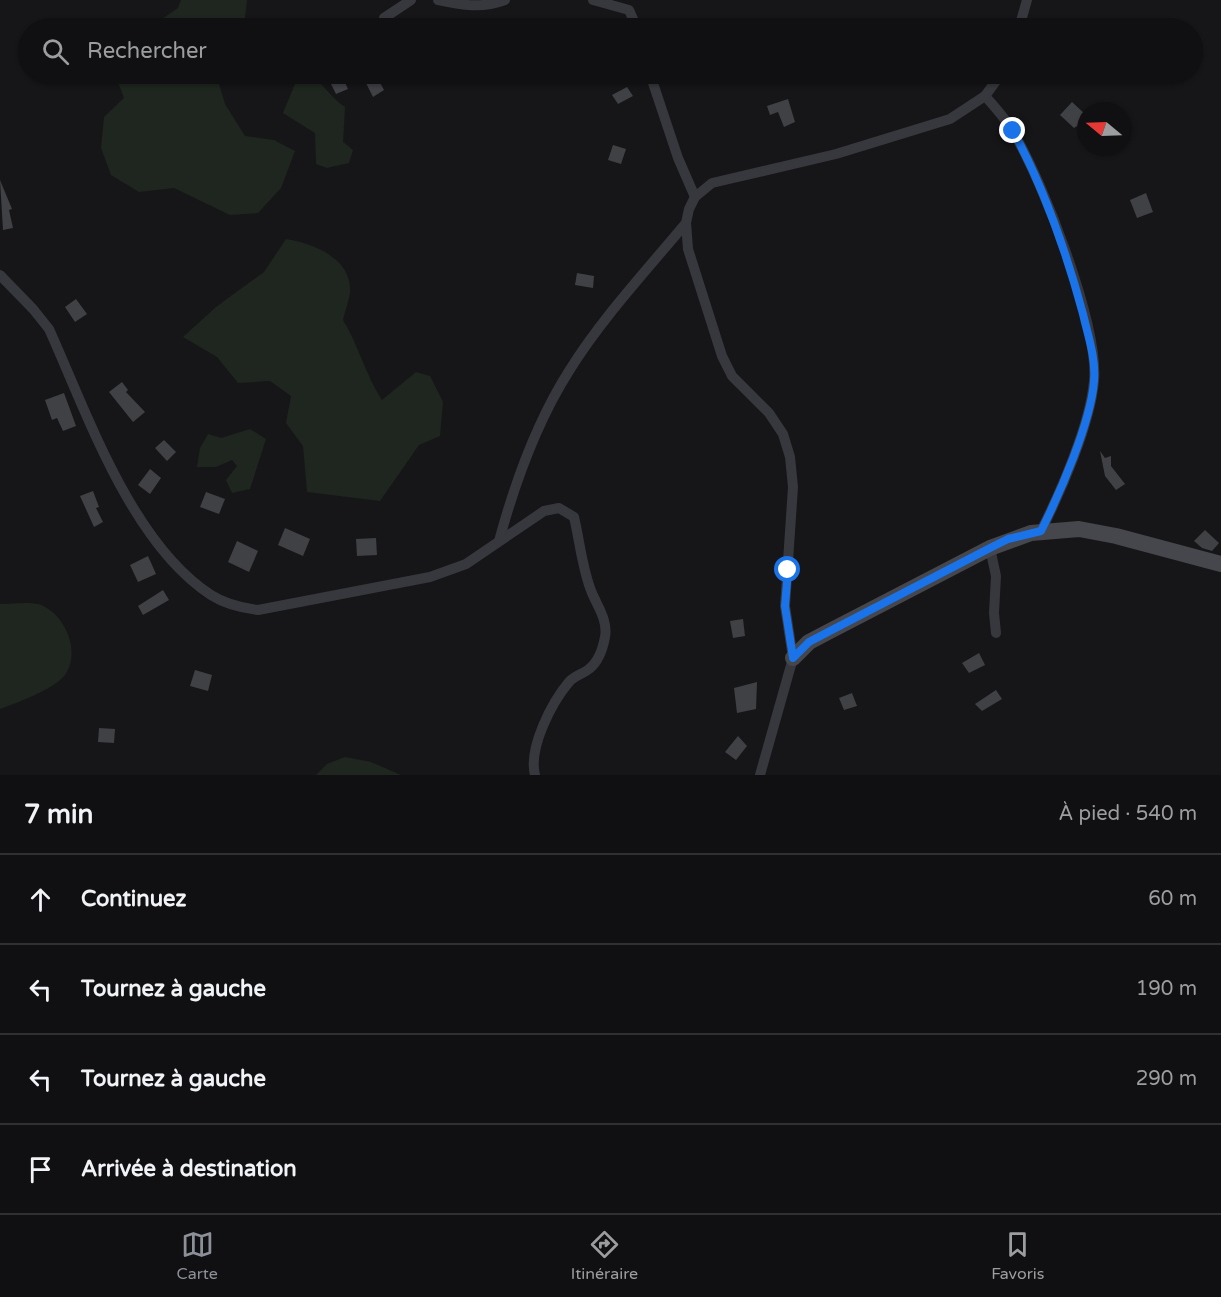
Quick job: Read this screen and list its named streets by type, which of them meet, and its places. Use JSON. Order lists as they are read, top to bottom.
{
  "north": "left",
  "page": {
    "search": "Rechercher",
    "heading": ["7 min", "À pied · 540 m"],
    "list": [
      ["Continuez", "60 m"],
      ["Tournez à gauche", "190 m"],
      ["Tournez à gauche", "290 m"],
      "Arrivée à destination"
    ],
    "nav": ["Carte", "Itinéraire", "Favoris"]
  }
}
